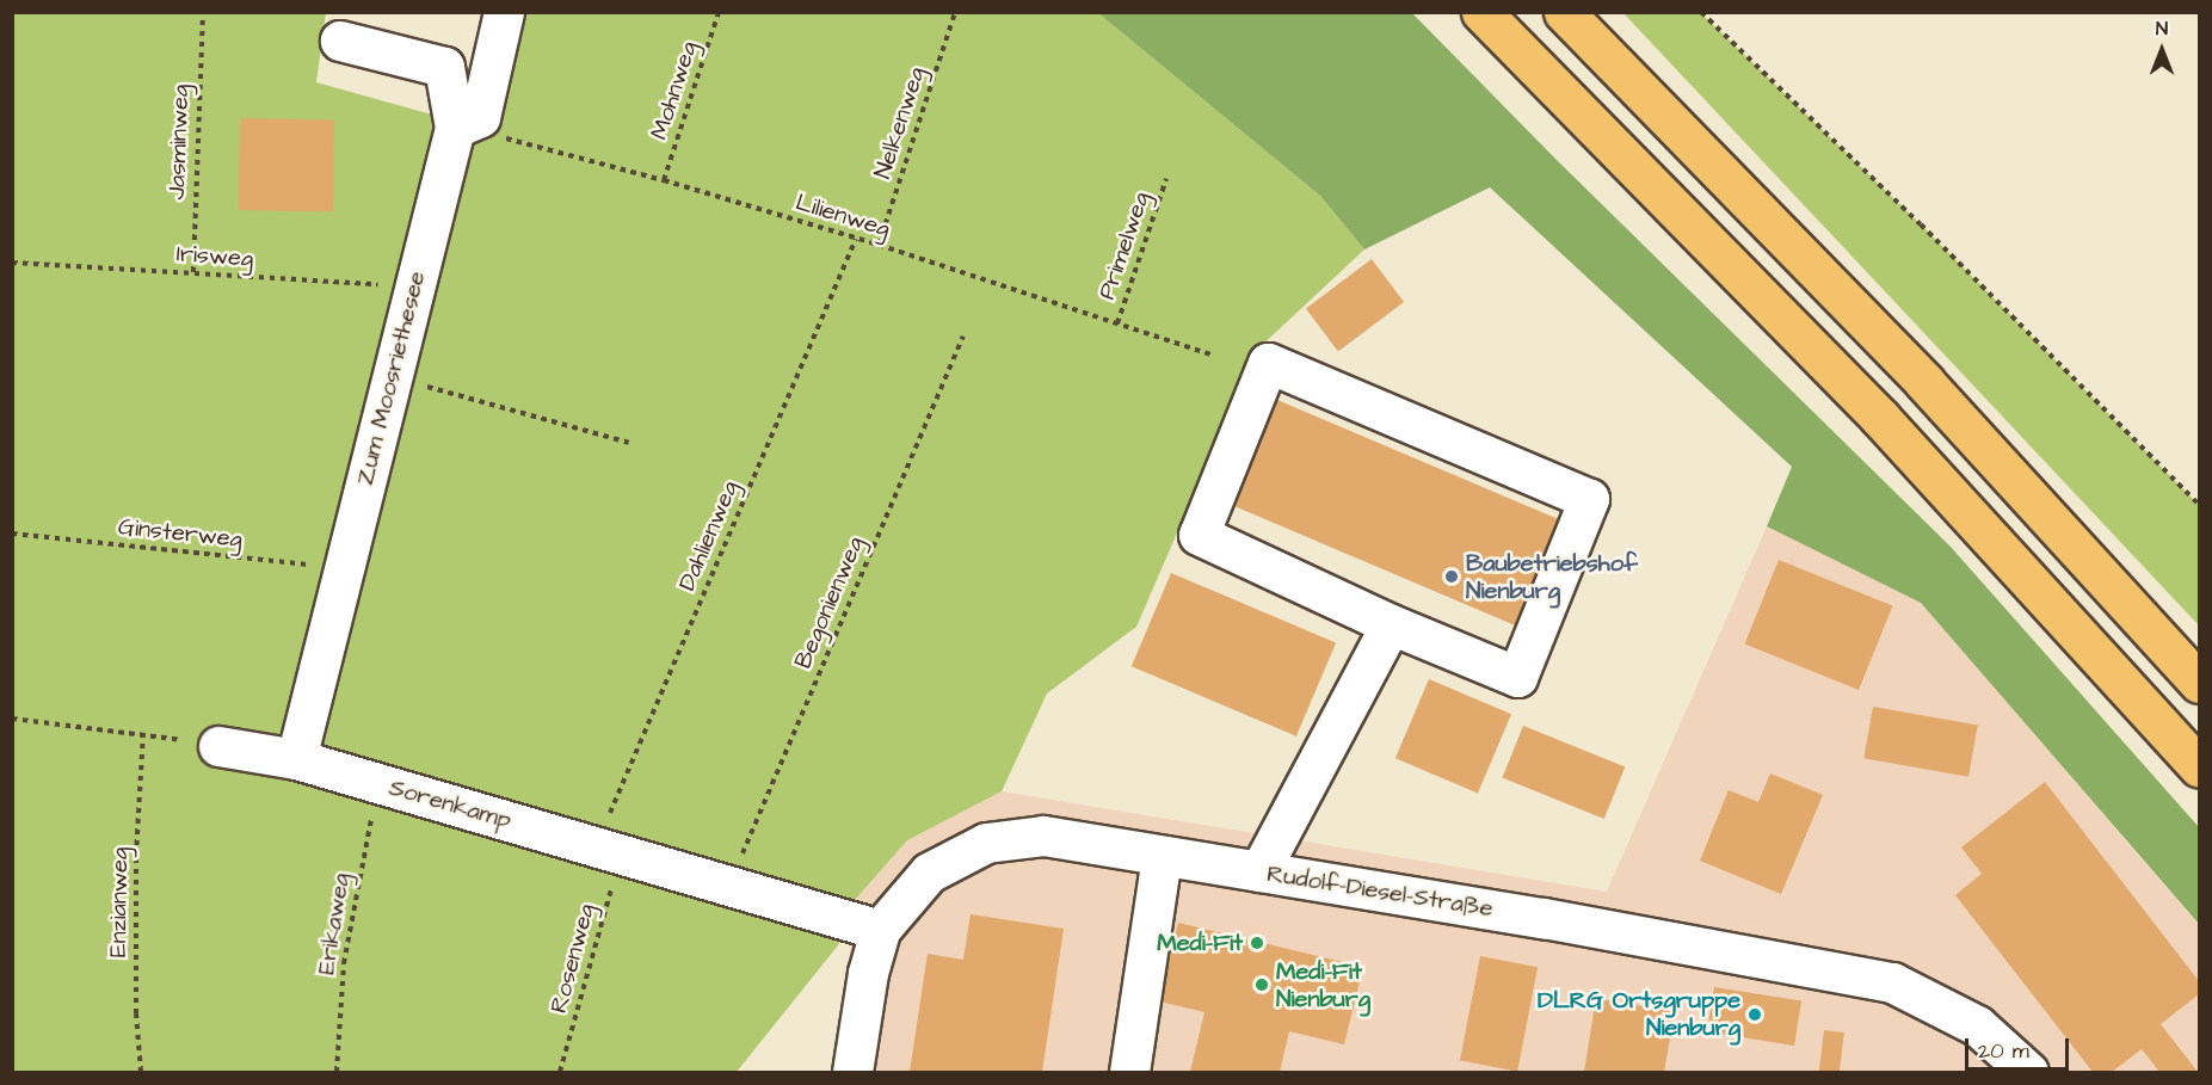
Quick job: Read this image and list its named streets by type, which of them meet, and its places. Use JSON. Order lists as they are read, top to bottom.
{
  "streets": {
    "street": ["Zum Moosriethesee", "Sorenkamp", "Rudolf-Diesel-Straße"],
    "path": [
      "Mohnweg",
      "Nelkenweg",
      "Jasminweg",
      "Lilienweg",
      "Primelweg",
      "Irisweg",
      "Ginsterweg",
      "Dahlienweg",
      "Begonienweg",
      "Enzianweg",
      "Erikaweg",
      "Rosenweg"
    ]
  },
  "crossings": [
    ["Mohnweg", "Lilienweg"],
    ["Nelkenweg", "Lilienweg"],
    ["Jasminweg", "Irisweg"],
    ["Lilienweg", "Primelweg"],
    ["Lilienweg", "Zum Moosriethesee"],
    ["Lilienweg", "Dahlienweg"],
    ["Irisweg", "Zum Moosriethesee"],
    ["Zum Moosriethesee", "Ginsterweg"],
    ["Zum Moosriethesee", "Sorenkamp"],
    ["Dahlienweg", "Sorenkamp"],
    ["Dahlienweg", "Rosenweg"],
    ["Begonienweg", "Sorenkamp"],
    ["Sorenkamp", "Rudolf-Diesel-Straße"],
    ["Sorenkamp", "Erikaweg"],
    ["Sorenkamp", "Rosenweg"]
  ],
  "places": [
    "Baubetriebshof Nienburg",
    "Medi-Fit",
    "Medi-Fit Nienburg",
    "DLRG Ortsgruppe Nienburg"
  ],
  "scale_bar": "20 m",
  "north": "top"
}
